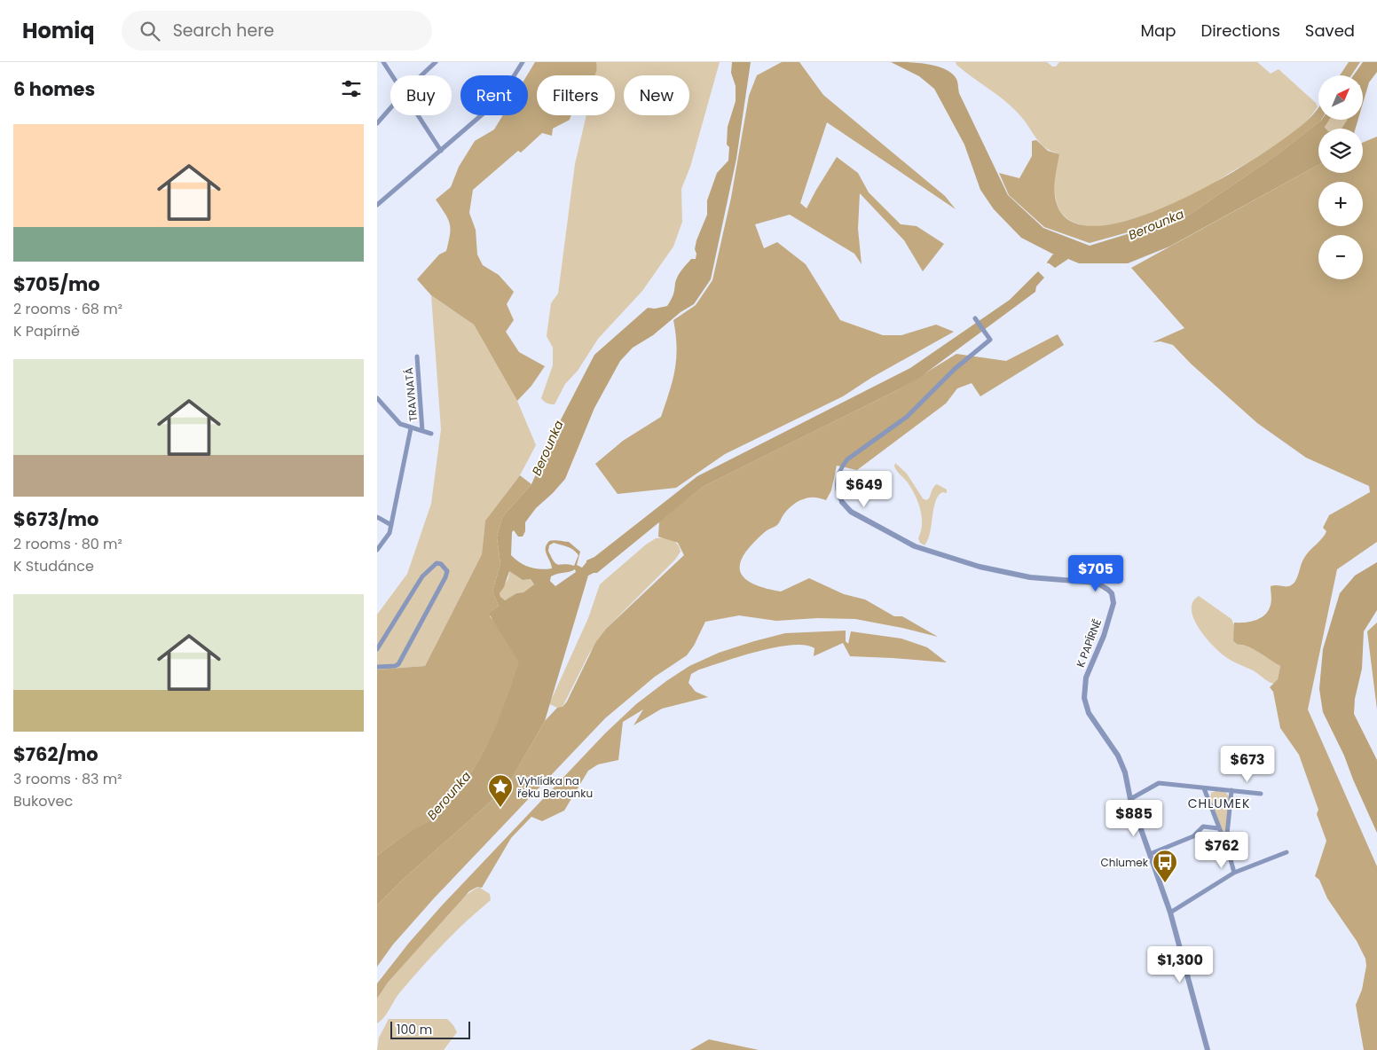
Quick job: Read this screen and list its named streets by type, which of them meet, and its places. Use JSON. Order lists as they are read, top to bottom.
{
  "streets": {
    "street": ["TRAVNATÁ", "K PAPÍRNĚ"]
  },
  "districts": ["CHLUMEK"],
  "water": ["Berounka"],
  "places": {
    "place": ["Vyhlídka na řeku Berounku"],
    "bus stop": ["Chlumek"]
  },
  "scale_bar": "100 m",
  "north": "top right",
  "page": {
    "header": "Homiq",
    "search": "Search here",
    "nav": ["Map", "Directions", "Saved"],
    "heading": "6 homes",
    "map_buttons": ["+", "−"],
    "chip": [
      "Buy",
      "Rent",
      "Filters",
      "New"
    ],
    "list": [
      {
        "name": "$705/mo",
        "note": "2 rooms · 68 m² · K Papírně"
      },
      {
        "name": "$673/mo",
        "note": "2 rooms · 80 m² · K Studánce"
      },
      {
        "name": "$762/mo",
        "note": "3 rooms · 83 m² · Bukovec"
      }
    ],
    "price": [
      "$649",
      "$705",
      "$673",
      "$885",
      "$762",
      "$1,300"
    ],
    "scale": "100 m"
  }
}
